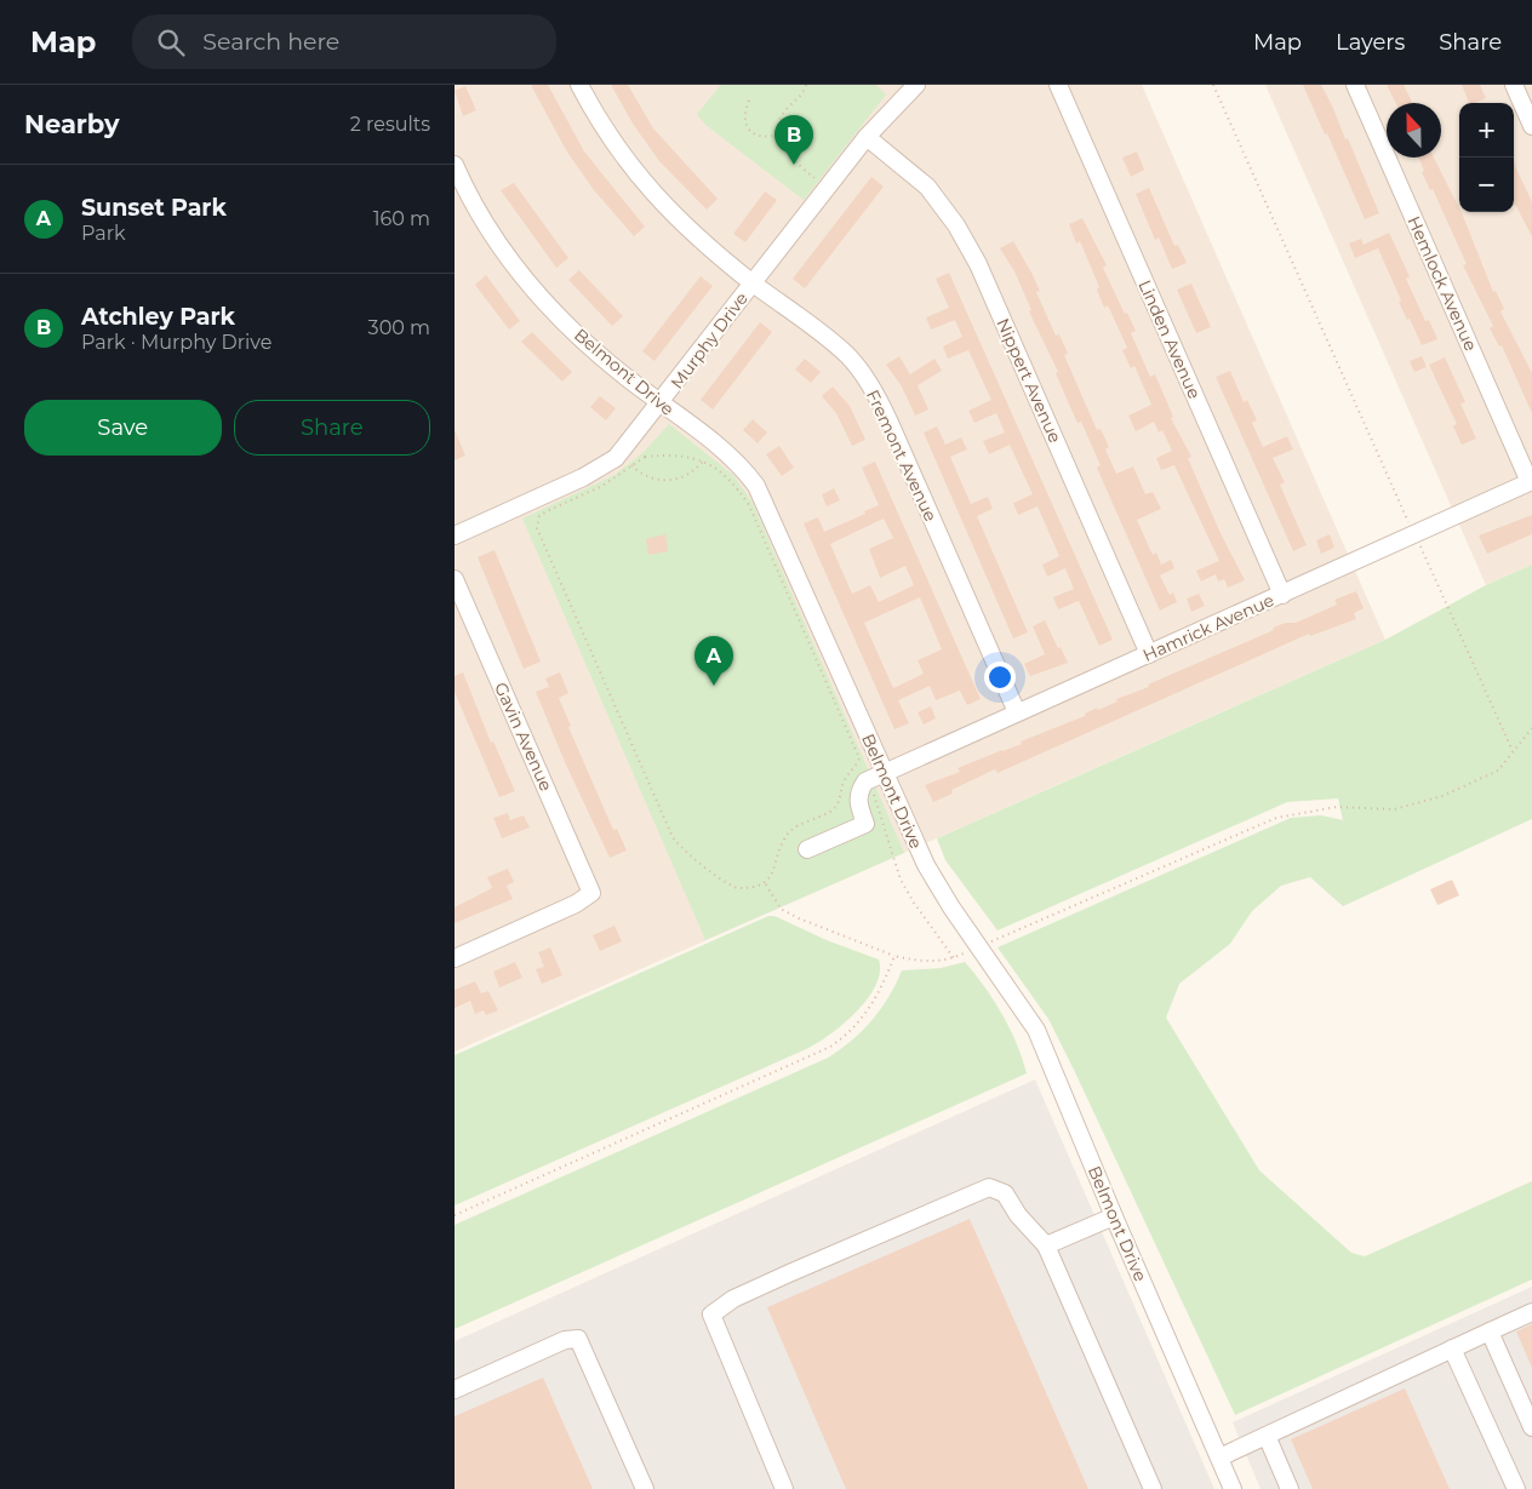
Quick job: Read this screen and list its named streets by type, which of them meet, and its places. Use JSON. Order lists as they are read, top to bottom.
{
  "streets": {
    "street": [
      "Hemlock Avenue",
      "Linden Avenue",
      "Murphy Drive",
      "Belmont Drive",
      "Nippert Avenue",
      "Fremont Avenue",
      "Hamrick Avenue",
      "Gavin Avenue"
    ]
  },
  "crossings": [
    ["Hemlock Avenue", "Hamrick Avenue"],
    ["Linden Avenue", "Hamrick Avenue"],
    ["Murphy Drive", "Belmont Drive"],
    ["Murphy Drive", "Nippert Avenue"],
    ["Murphy Drive", "Fremont Avenue"],
    ["Belmont Drive", "Hamrick Avenue"],
    ["Nippert Avenue", "Hamrick Avenue"],
    ["Fremont Avenue", "Hamrick Avenue"]
  ],
  "north": "top",
  "page": {
    "header": "Map",
    "search": "Search here",
    "nav": ["Map", "Layers", "Share"],
    "heading": ["Nearby", "2 results"],
    "map_buttons": ["+", "−"],
    "pins": ["B", "A"],
    "list": [
      {
        "mark": "A",
        "name": "Sunset Park",
        "note": "Park",
        "value": "160 m"
      },
      {
        "mark": "B",
        "name": "Atchley Park",
        "note": "Park · Murphy Drive",
        "value": "300 m"
      }
    ],
    "buttons": ["Save", "Share"]
  }
}
